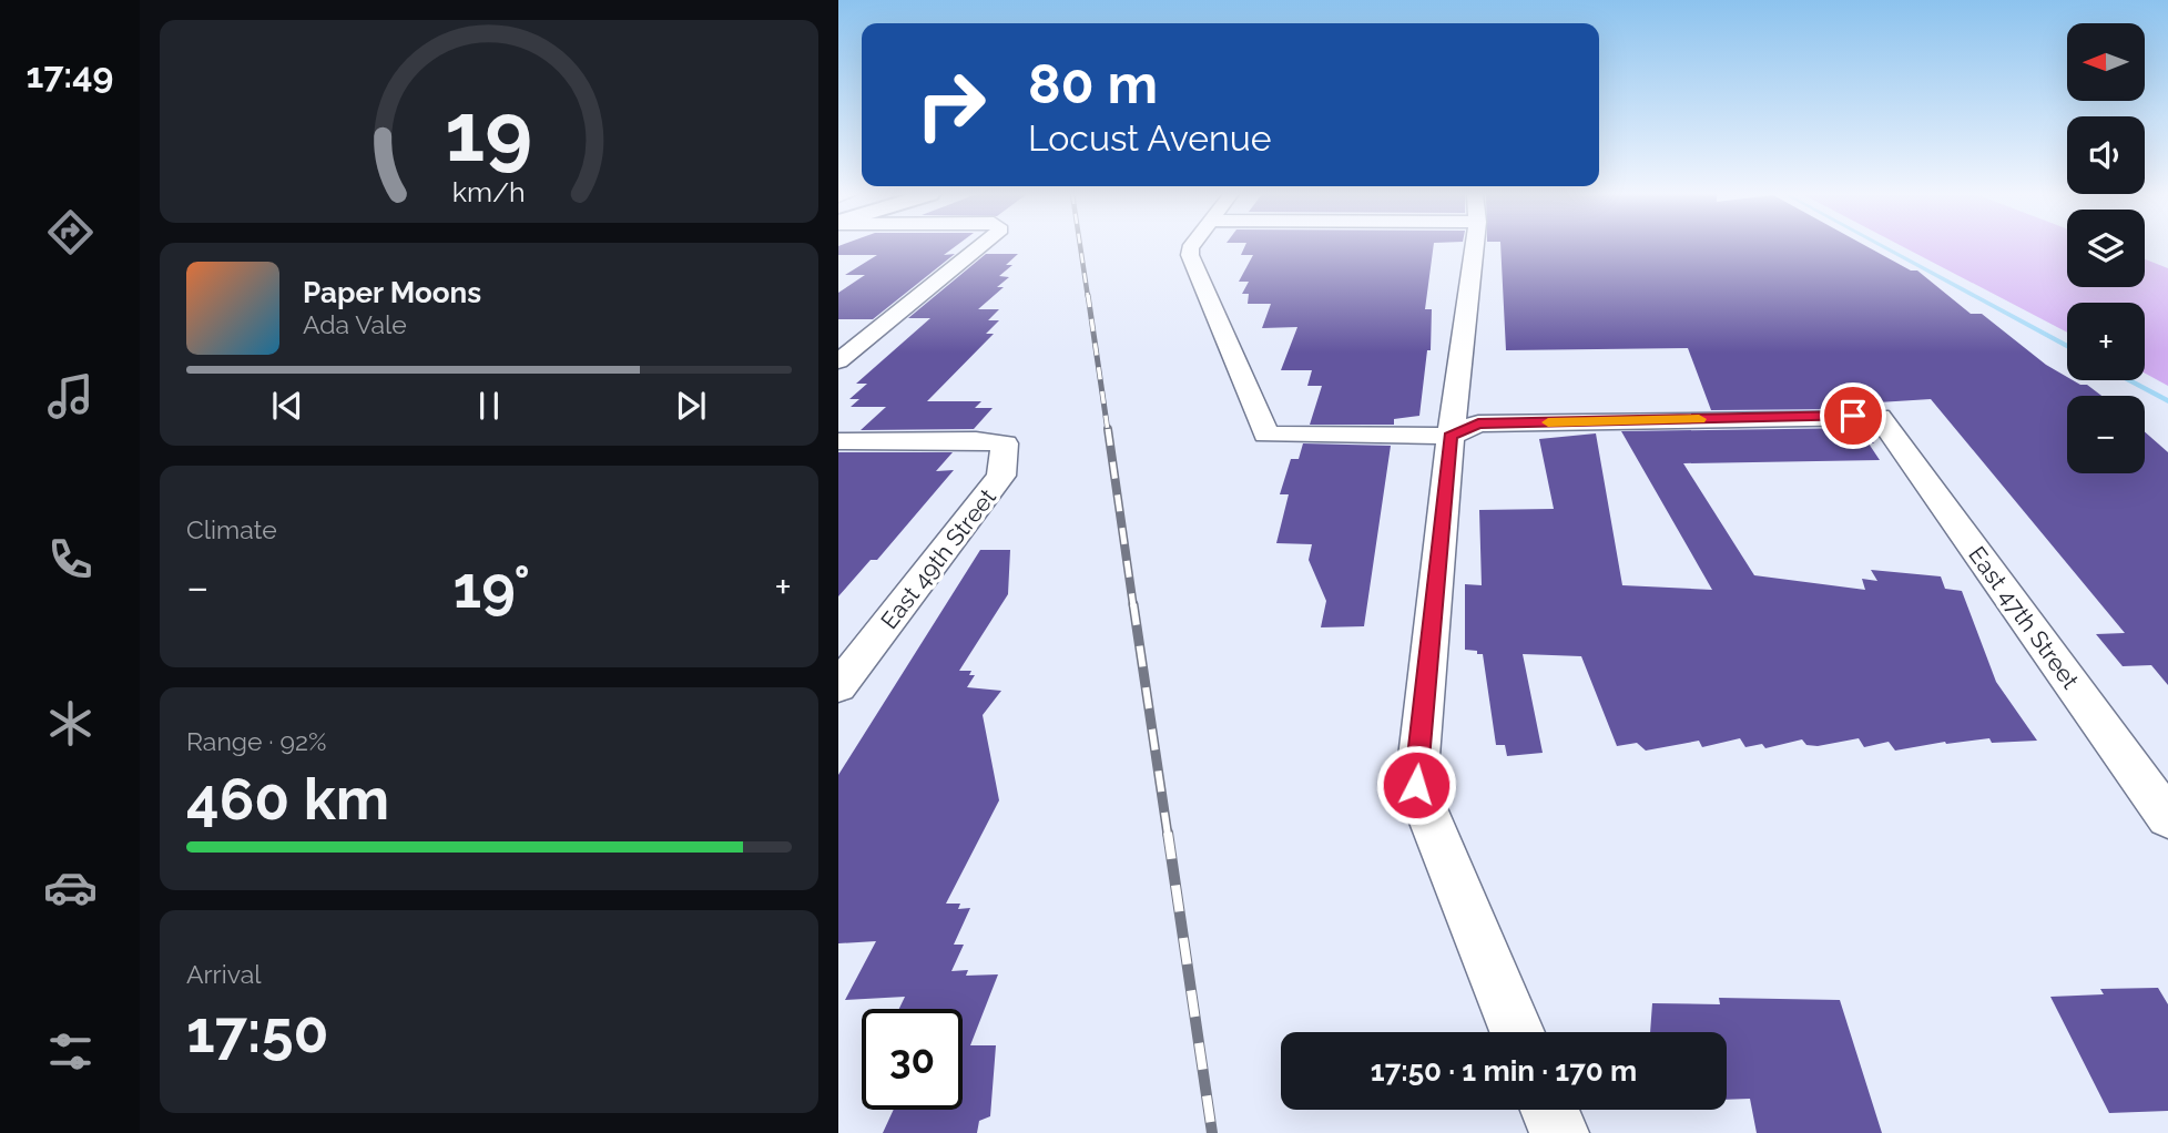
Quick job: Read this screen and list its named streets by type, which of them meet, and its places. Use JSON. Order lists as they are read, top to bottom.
{
  "streets": {
    "street": ["East 49th Street", "East 47th Street"]
  },
  "north": "left",
  "page": {
    "tabs": "17:49",
    "map_buttons": ["+", "−"],
    "turn": ["80 m", "Locust Avenue"],
    "song": ["Paper Moons", "Ada Vale"],
    "tile": [
      "Climate",
      ["Range · 92%", "460 km"],
      ["Arrival", "17:50"]
    ],
    "heat": ["−", "19°", "+"],
    "limit": "30",
    "trip": "17:50 · 1 min · 170 m",
    "gauge": ["19", "km/h"]
  }
}
